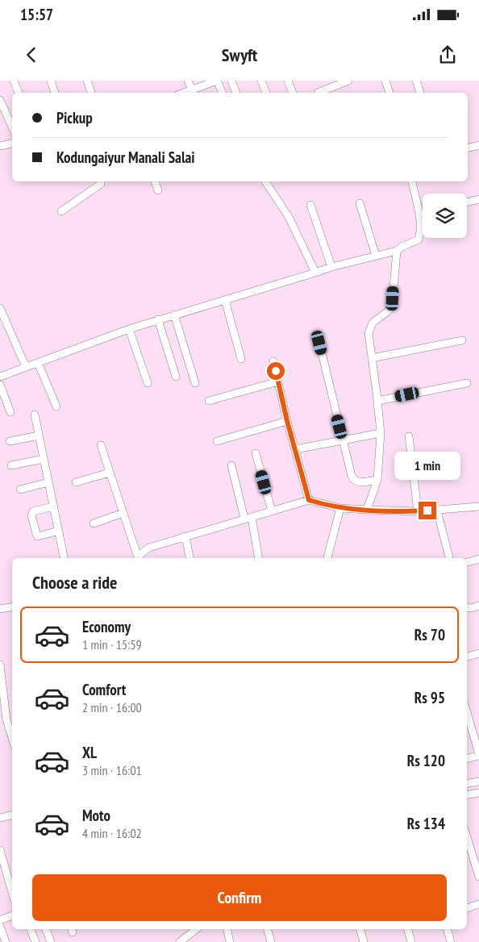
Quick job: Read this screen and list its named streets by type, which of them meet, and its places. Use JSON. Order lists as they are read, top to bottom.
{
  "page": {
    "status": "15:57",
    "header": "Swyft",
    "banner": ["Pickup", "Kodungaiyur Manali Salai"],
    "bubble": "1 min",
    "heading": "Choose a ride",
    "list": [
      {
        "name": "Economy",
        "note": "1 min · 15:59",
        "value": "Rs 70"
      },
      {
        "name": "Comfort",
        "note": "2 min · 16:00",
        "value": "Rs 95"
      },
      {
        "name": "XL",
        "note": "3 min · 16:01",
        "value": "Rs 120"
      },
      {
        "name": "Moto",
        "note": "4 min · 16:02",
        "value": "Rs 134"
      }
    ],
    "buttons": "Confirm"
  }
}
